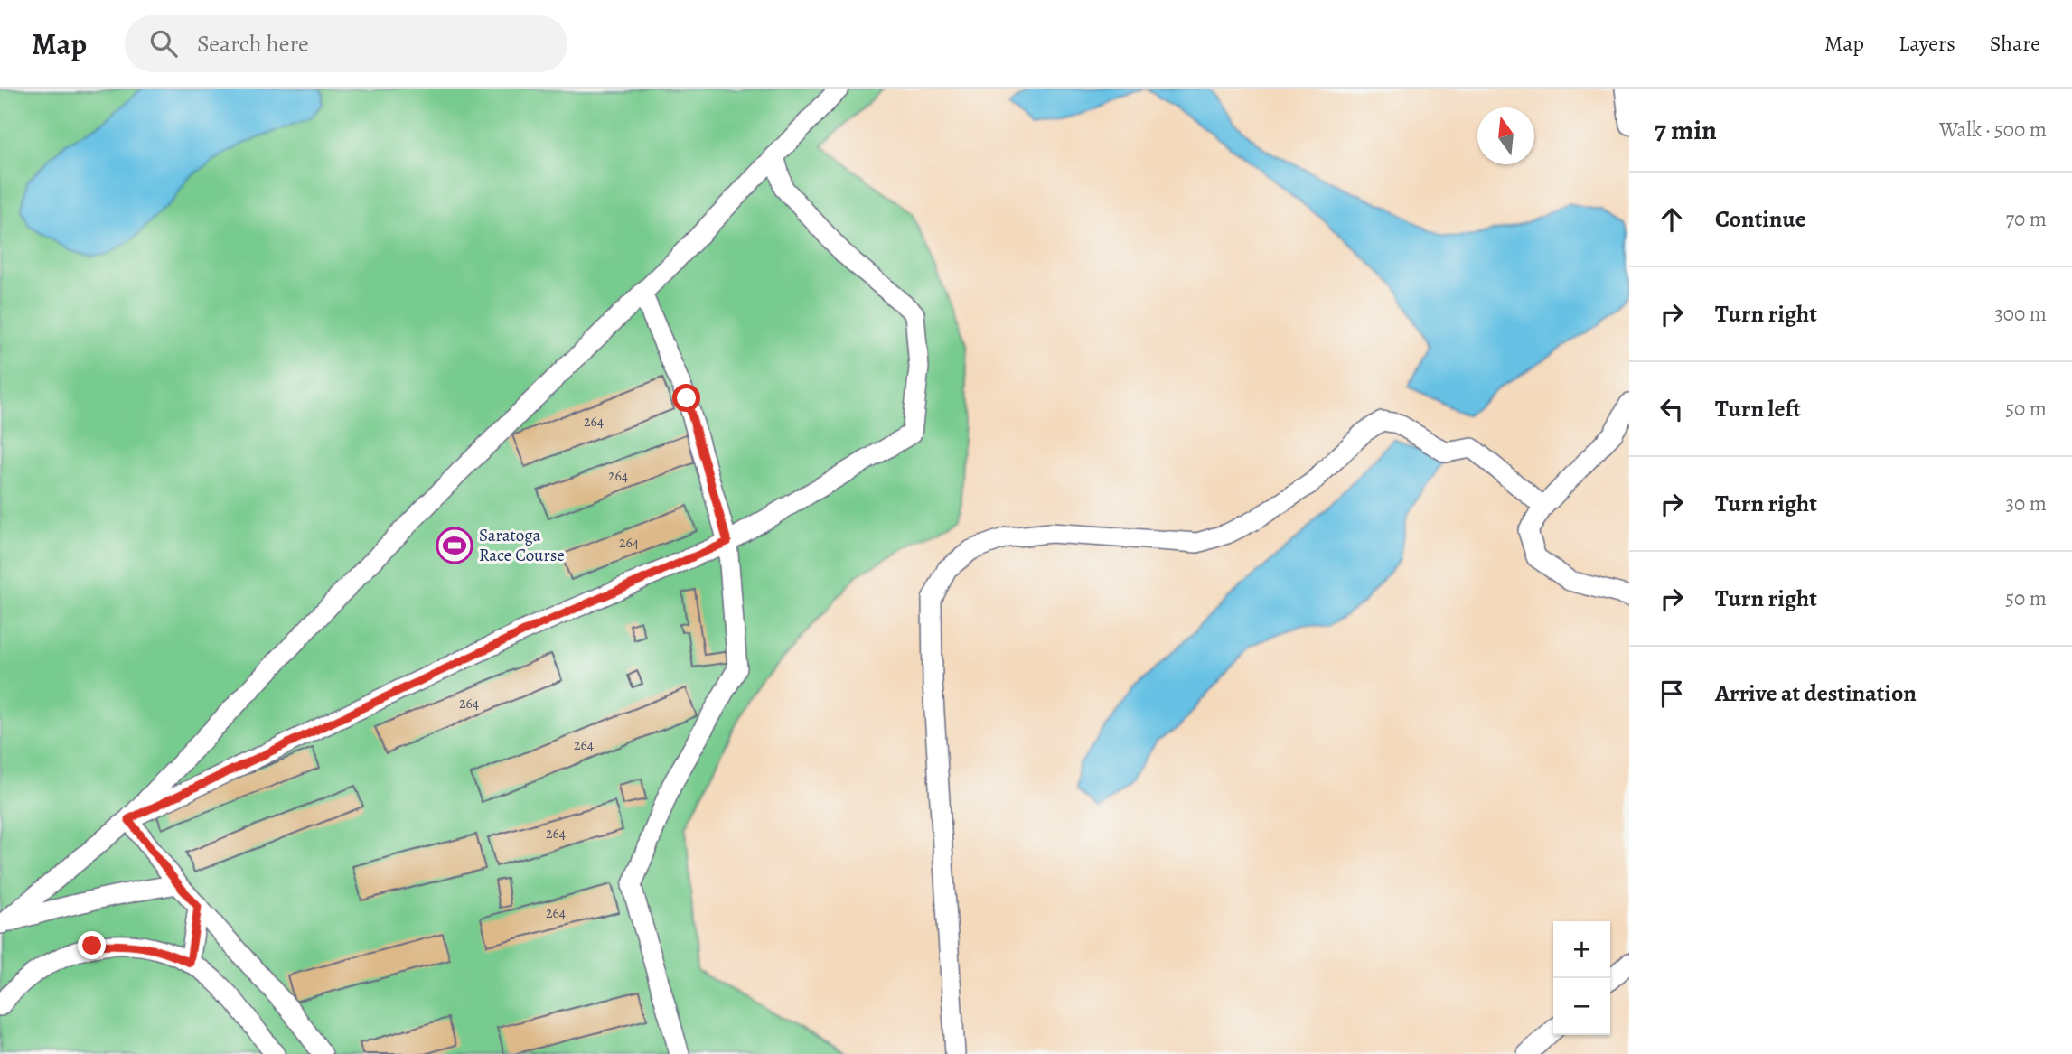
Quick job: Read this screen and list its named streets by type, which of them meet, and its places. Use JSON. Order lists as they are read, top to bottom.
{
  "places": {
    "sports": ["Saratoga Race Course"]
  },
  "house_numbers": [
    "264",
    "264",
    "264",
    "264",
    "264",
    "264",
    "264"
  ],
  "north": "top",
  "page": {
    "header": "Map",
    "search": "Search here",
    "nav": ["Map", "Layers", "Share"],
    "heading": ["7 min", "Walk · 500 m"],
    "list": [
      ["Continue", "70 m"],
      ["Turn right", "300 m"],
      ["Turn left", "50 m"],
      ["Turn right", "30 m"],
      ["Turn right", "50 m"],
      "Arrive at destination"
    ],
    "map_buttons": ["+", "−"]
  }
}
